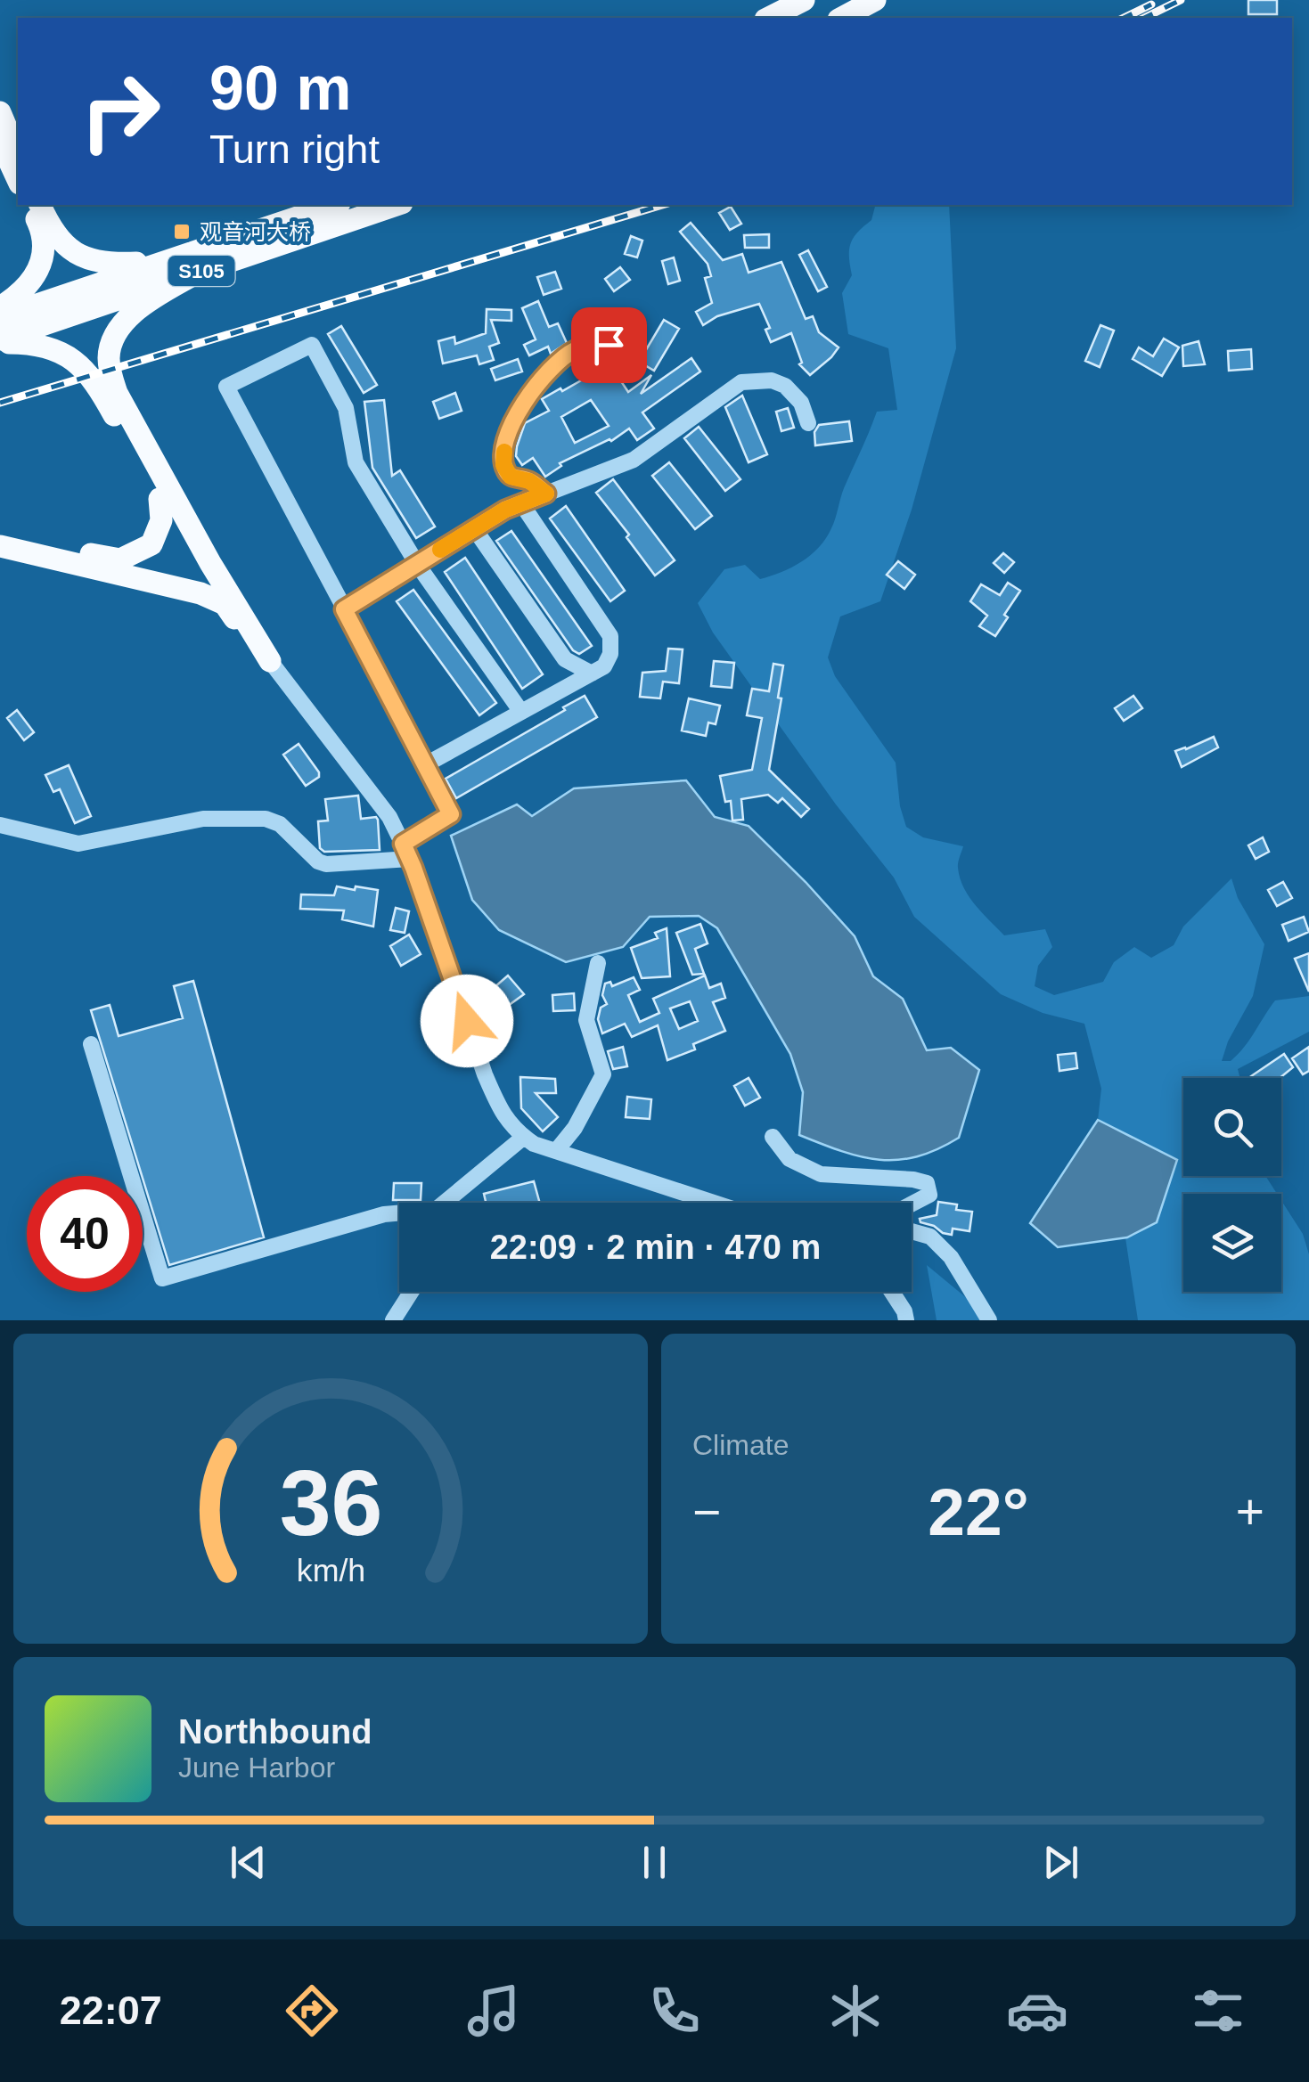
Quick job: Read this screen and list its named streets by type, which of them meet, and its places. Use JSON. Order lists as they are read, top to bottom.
{
  "streets": {
    "main road": ["S105"]
  },
  "places": {
    "transit": ["观音河大桥"]
  },
  "page": {
    "turn": ["90 m", "Turn right"],
    "limit": "40",
    "trip": "22:09 · 2 min · 470 m",
    "tile": "Climate",
    "heat": ["−", "22°", "+"],
    "song": ["Northbound", "June Harbor"],
    "tabs": "22:07",
    "gauge": ["36", "km/h"]
  }
}
